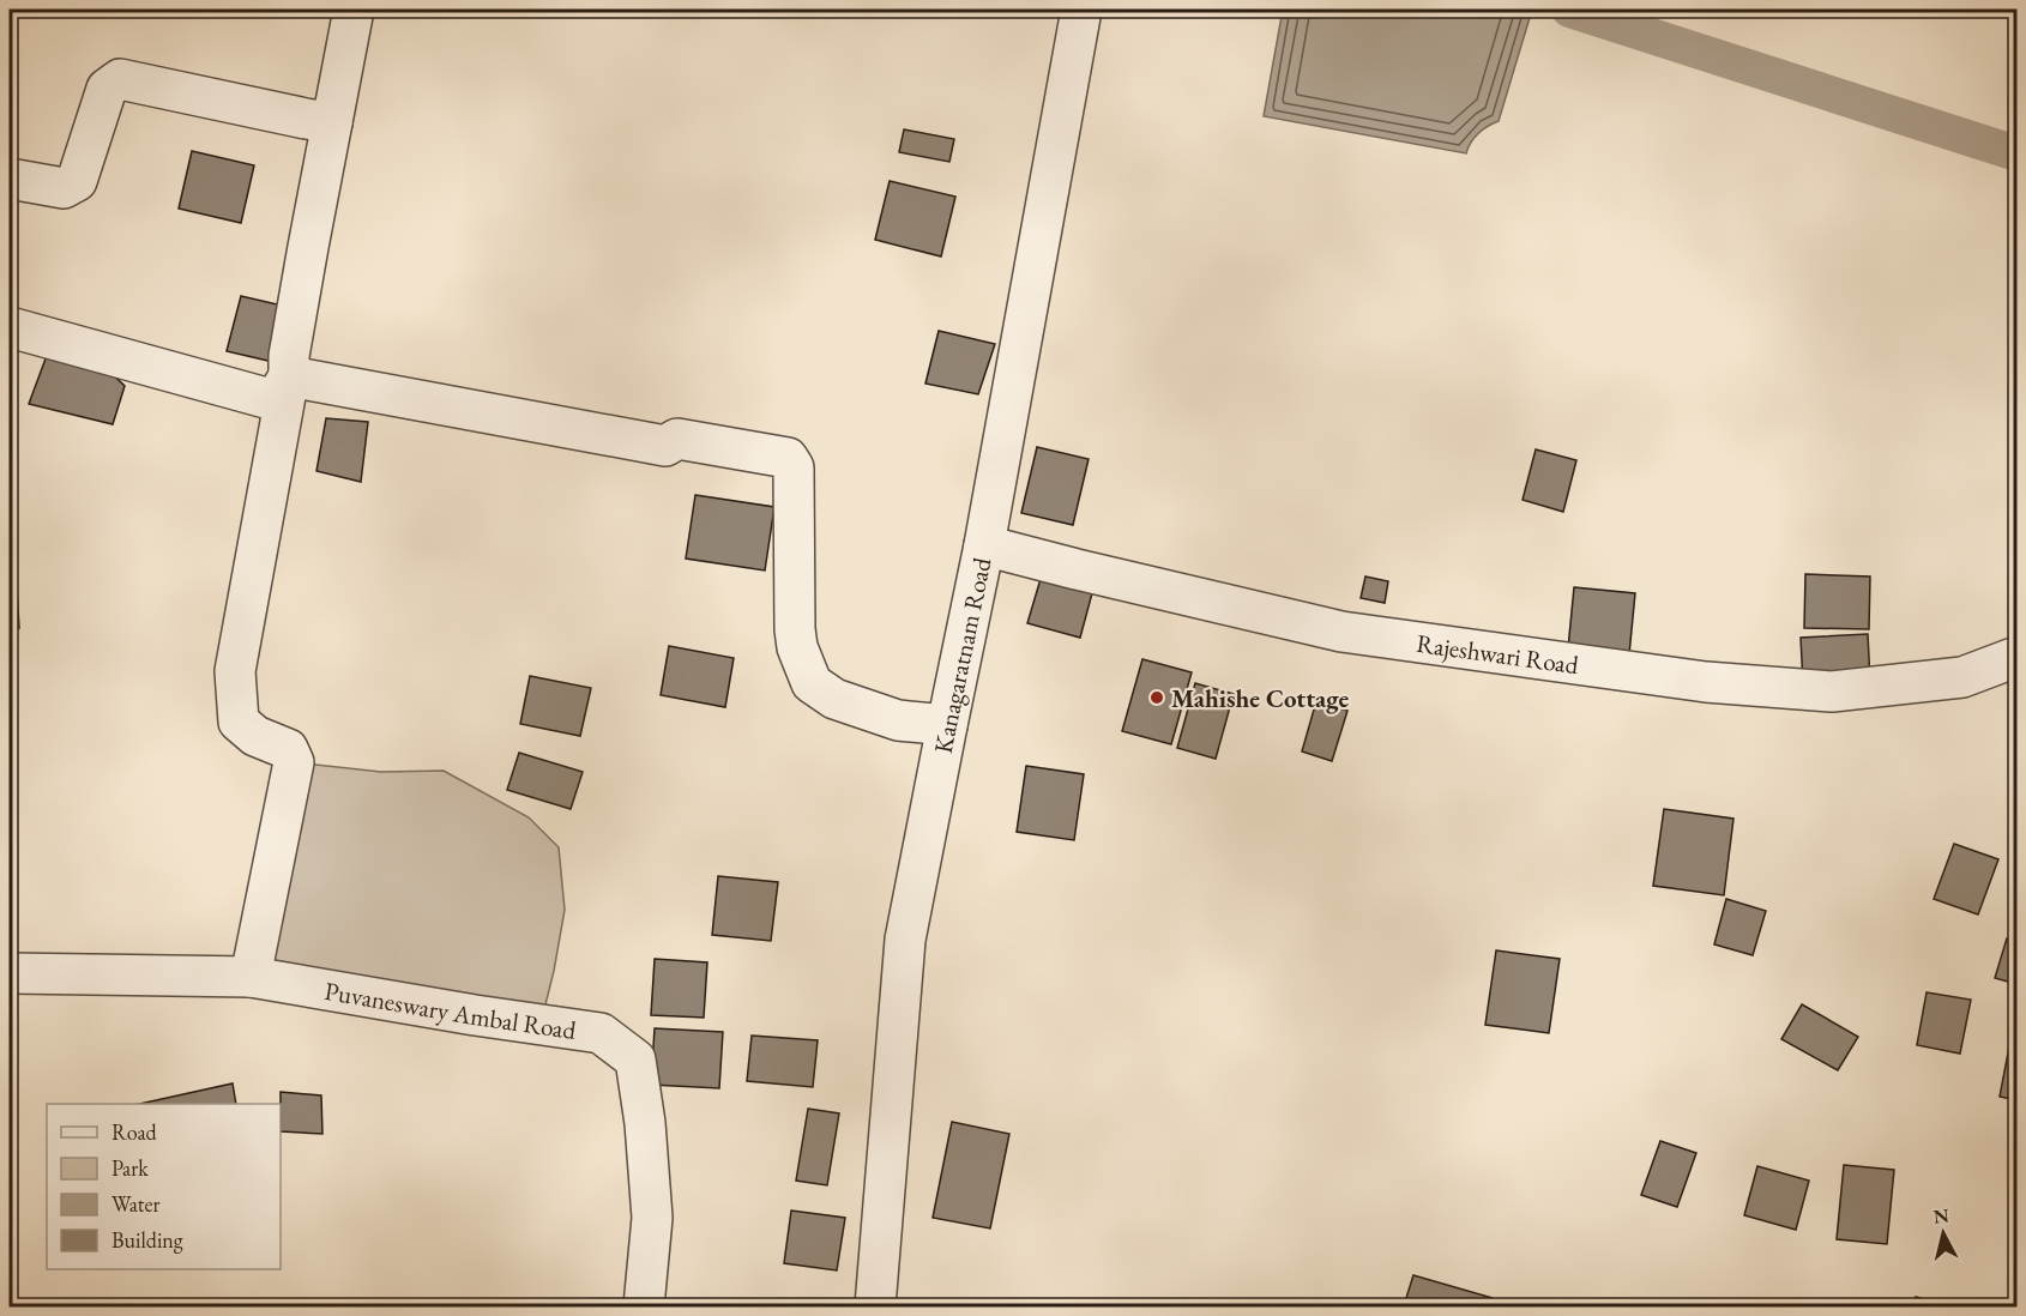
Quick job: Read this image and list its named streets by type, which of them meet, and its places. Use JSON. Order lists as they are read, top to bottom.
{
  "streets": {
    "street": ["Rajeshwari Road", "Kanagaratnam Road", "Puvaneswary Ambal Road"]
  },
  "crossings": [
    ["Rajeshwari Road", "Kanagaratnam Road"]
  ],
  "places": ["Mahishe Cottage"],
  "legend": [
    "Road",
    "Park",
    "Water",
    "Building"
  ],
  "north": "top"
}
